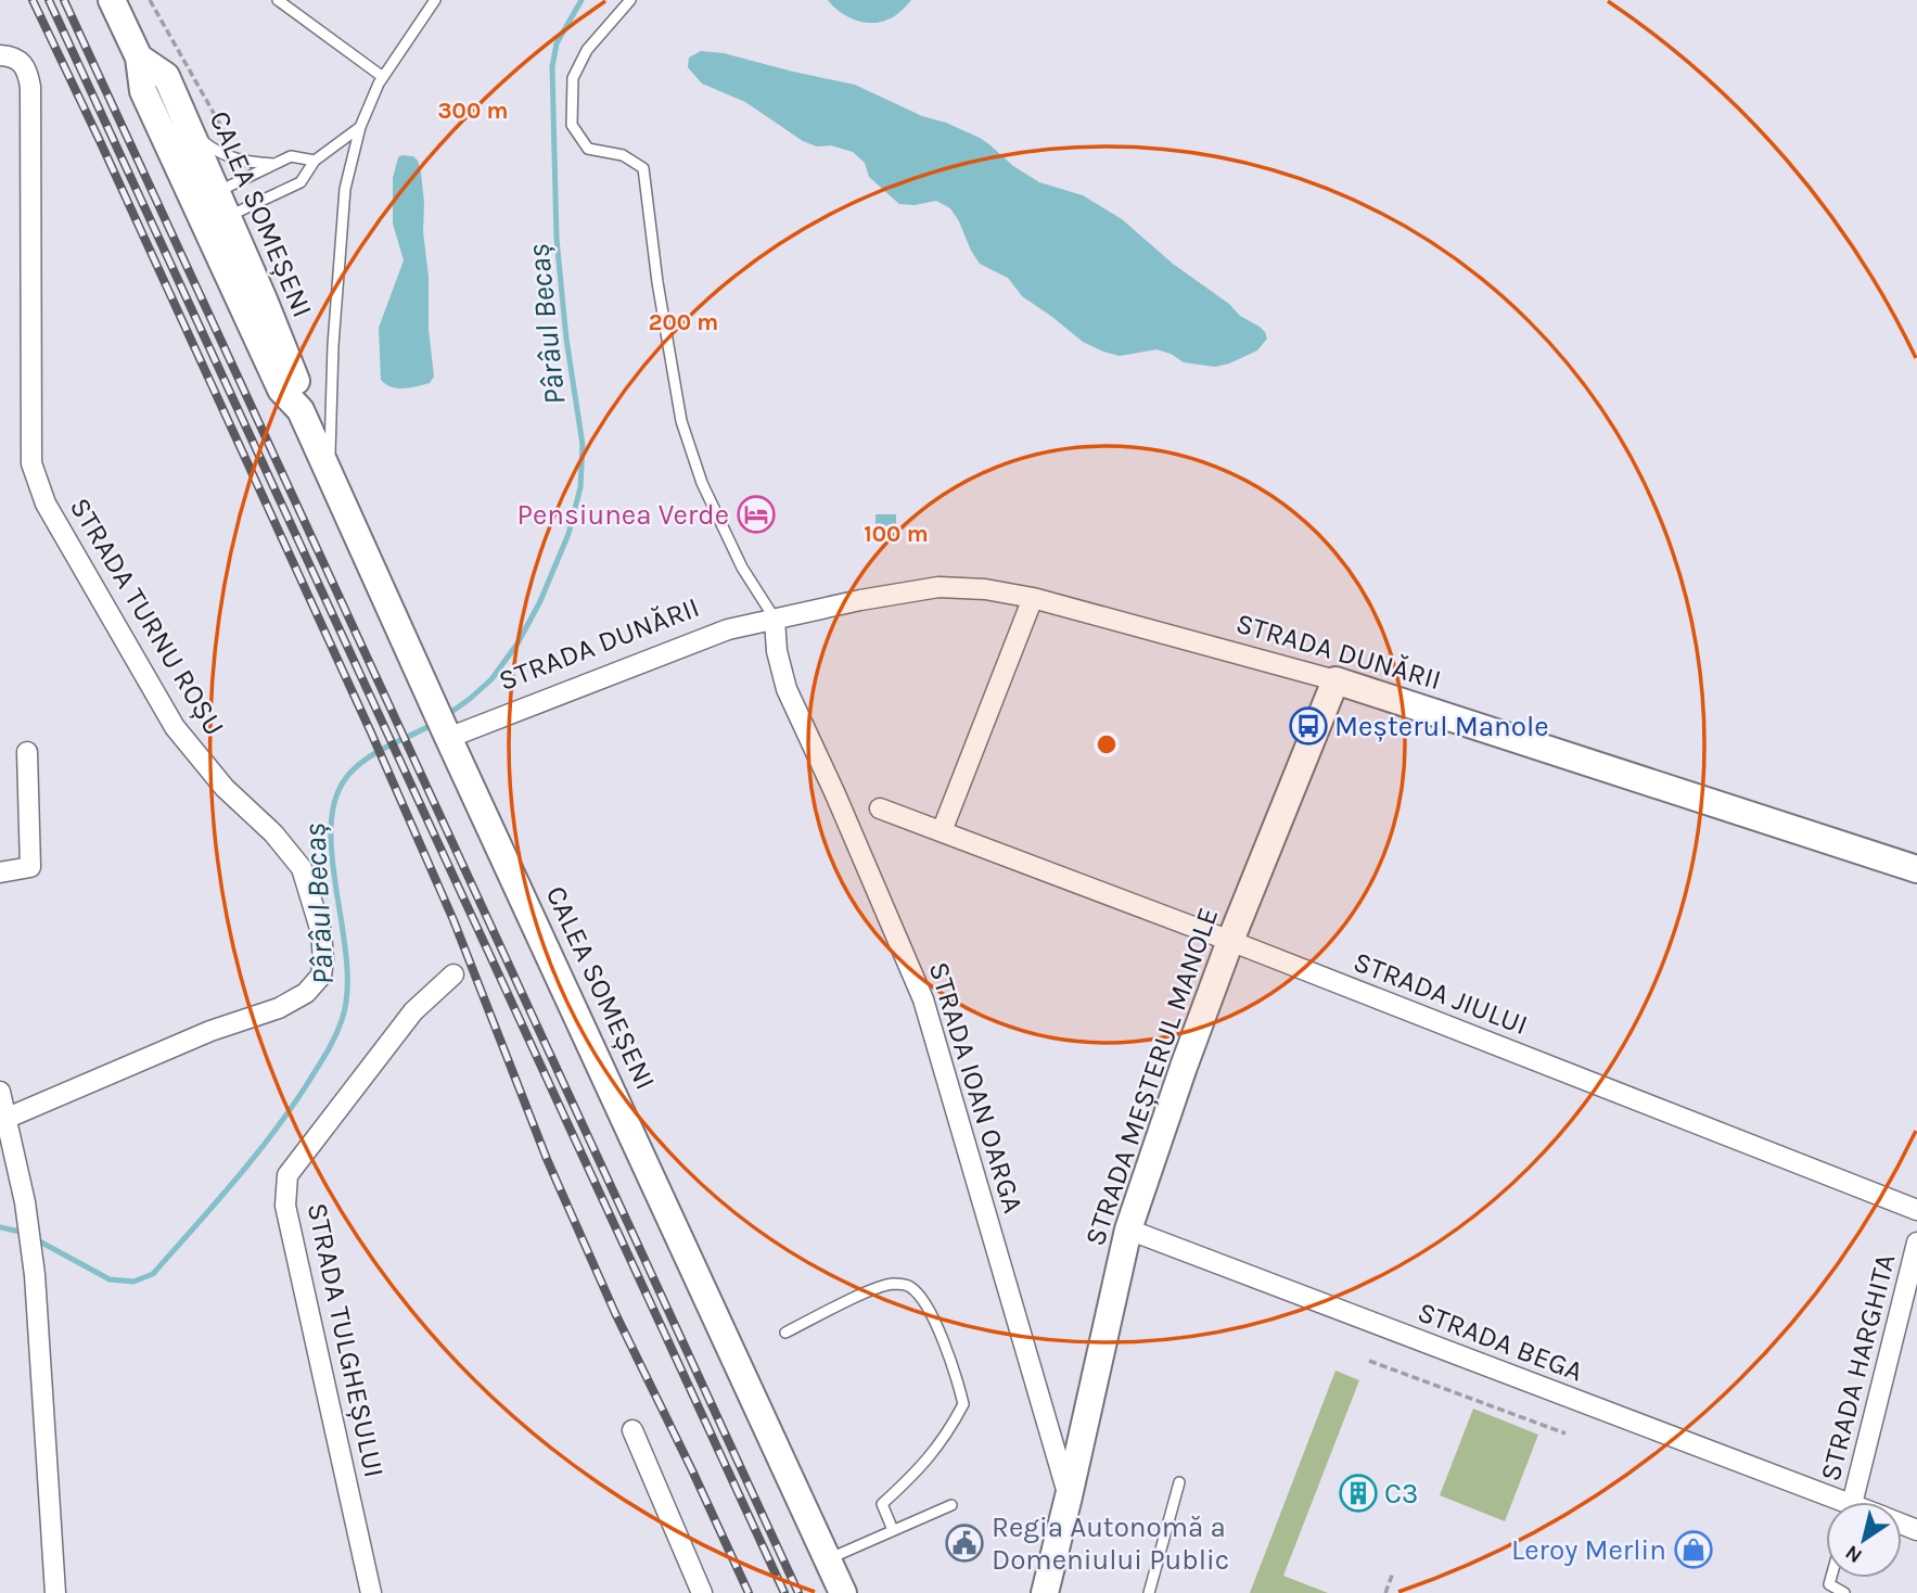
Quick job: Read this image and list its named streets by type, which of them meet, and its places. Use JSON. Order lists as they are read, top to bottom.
{
  "streets": {
    "main road": ["CALEA SOMEȘENI", "STRADA DUNĂRII", "STRADA MEȘTERUL MANOLE"],
    "street": [
      "STRADA TURNU ROȘU",
      "STRADA JIULUI",
      "STRADA IOAN OARGA",
      "STRADA TULGHEȘULUI",
      "STRADA BEGA",
      "STRADA HARGHITA"
    ]
  },
  "crossings": [
    ["CALEA SOMEȘENI", "STRADA DUNĂRII"],
    ["STRADA DUNĂRII", "STRADA MEȘTERUL MANOLE"],
    ["STRADA DUNĂRII", "STRADA IOAN OARGA"],
    ["STRADA JIULUI", "STRADA MEȘTERUL MANOLE"],
    ["STRADA MEȘTERUL MANOLE", "STRADA IOAN OARGA"],
    ["STRADA MEȘTERUL MANOLE", "STRADA BEGA"]
  ],
  "water": ["Pârâul Becaș"],
  "places": {
    "hotel": ["Pensiunea Verde"],
    "bus stop": ["Meșterul Manole"],
    "building": ["C3"],
    "public building": ["Regia Autonomă a Domeniului Public"],
    "shop": ["Leroy Merlin"]
  },
  "north": "bottom left",
  "rings": ["300 m", "200 m", "100 m"]
}
